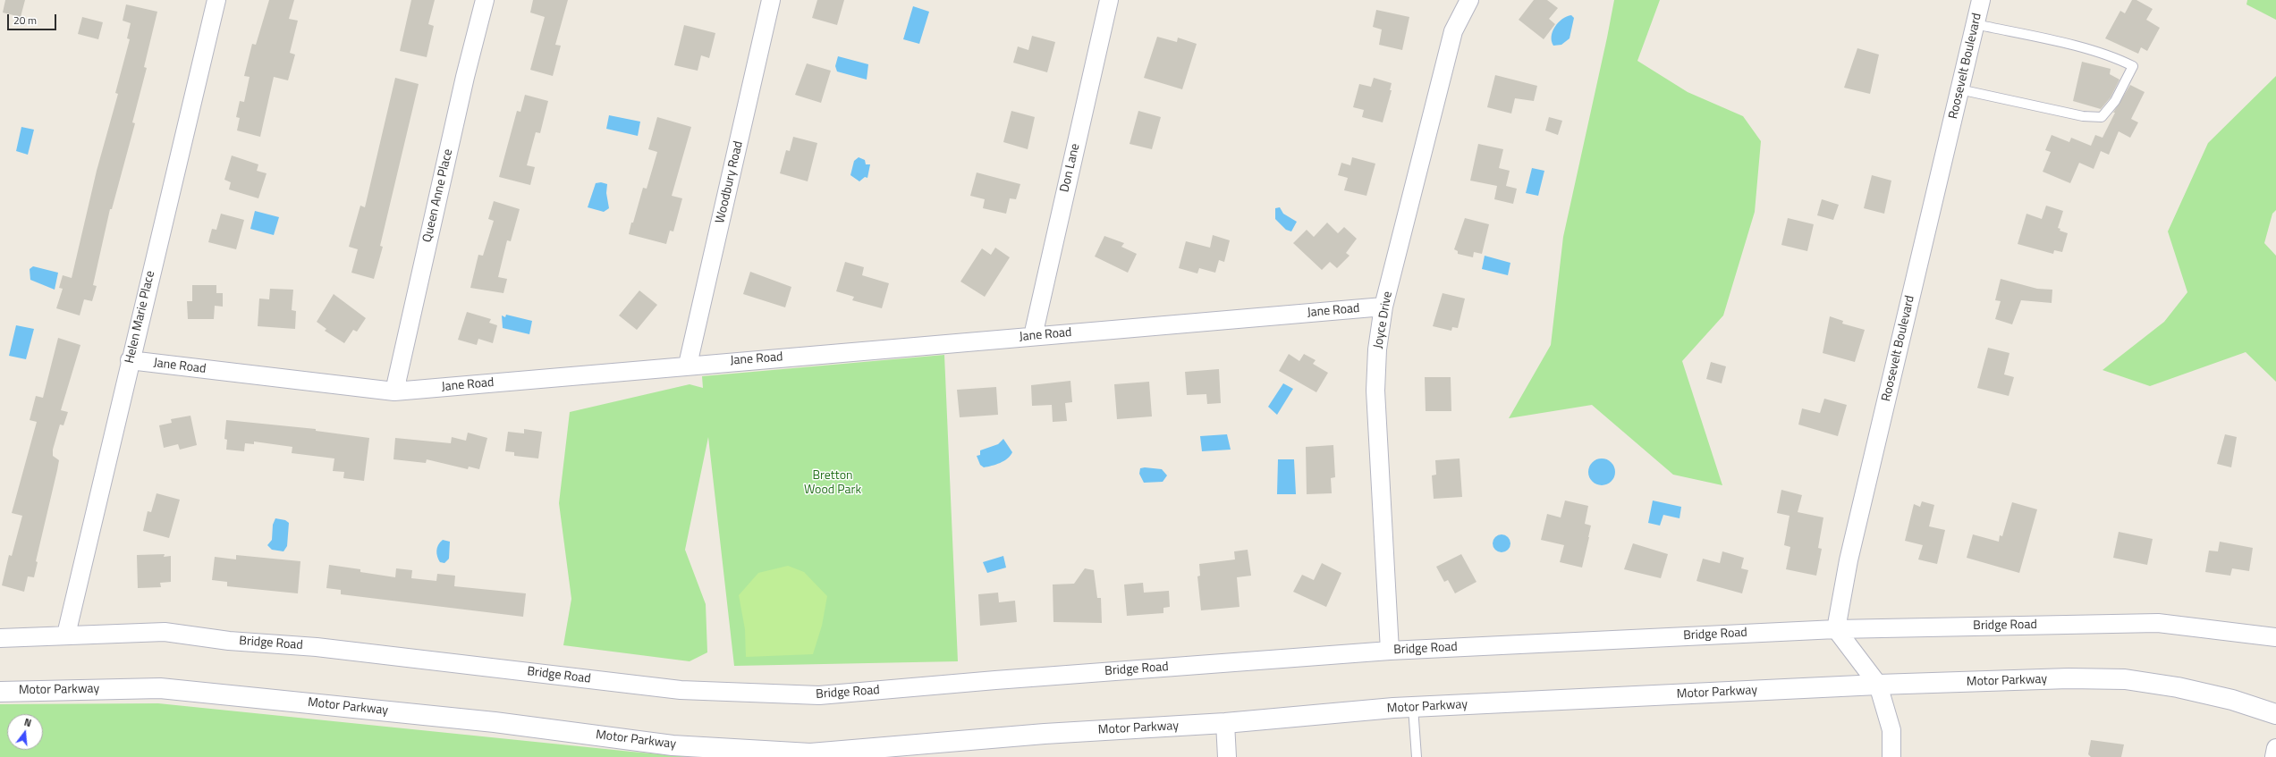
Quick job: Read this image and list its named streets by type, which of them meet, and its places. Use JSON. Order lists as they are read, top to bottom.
{
  "streets": {
    "main road": ["Motor Parkway"],
    "street": [
      "Roosevelt Boulevard",
      "Don Lane",
      "Woodbury Road",
      "Queen Anne Place",
      "Jane Road",
      "Helen Marie Place",
      "Joyce Drive",
      "Bridge Road"
    ]
  },
  "crossings": [
    ["Roosevelt Boulevard", "Bridge Road"],
    ["Don Lane", "Jane Road"],
    ["Woodbury Road", "Jane Road"],
    ["Queen Anne Place", "Jane Road"],
    ["Jane Road", "Helen Marie Place"],
    ["Jane Road", "Joyce Drive"],
    ["Helen Marie Place", "Bridge Road"],
    ["Joyce Drive", "Bridge Road"]
  ],
  "parks": ["Bretton Wood Park"],
  "scale_bar": "20 m",
  "north": "top"
}
